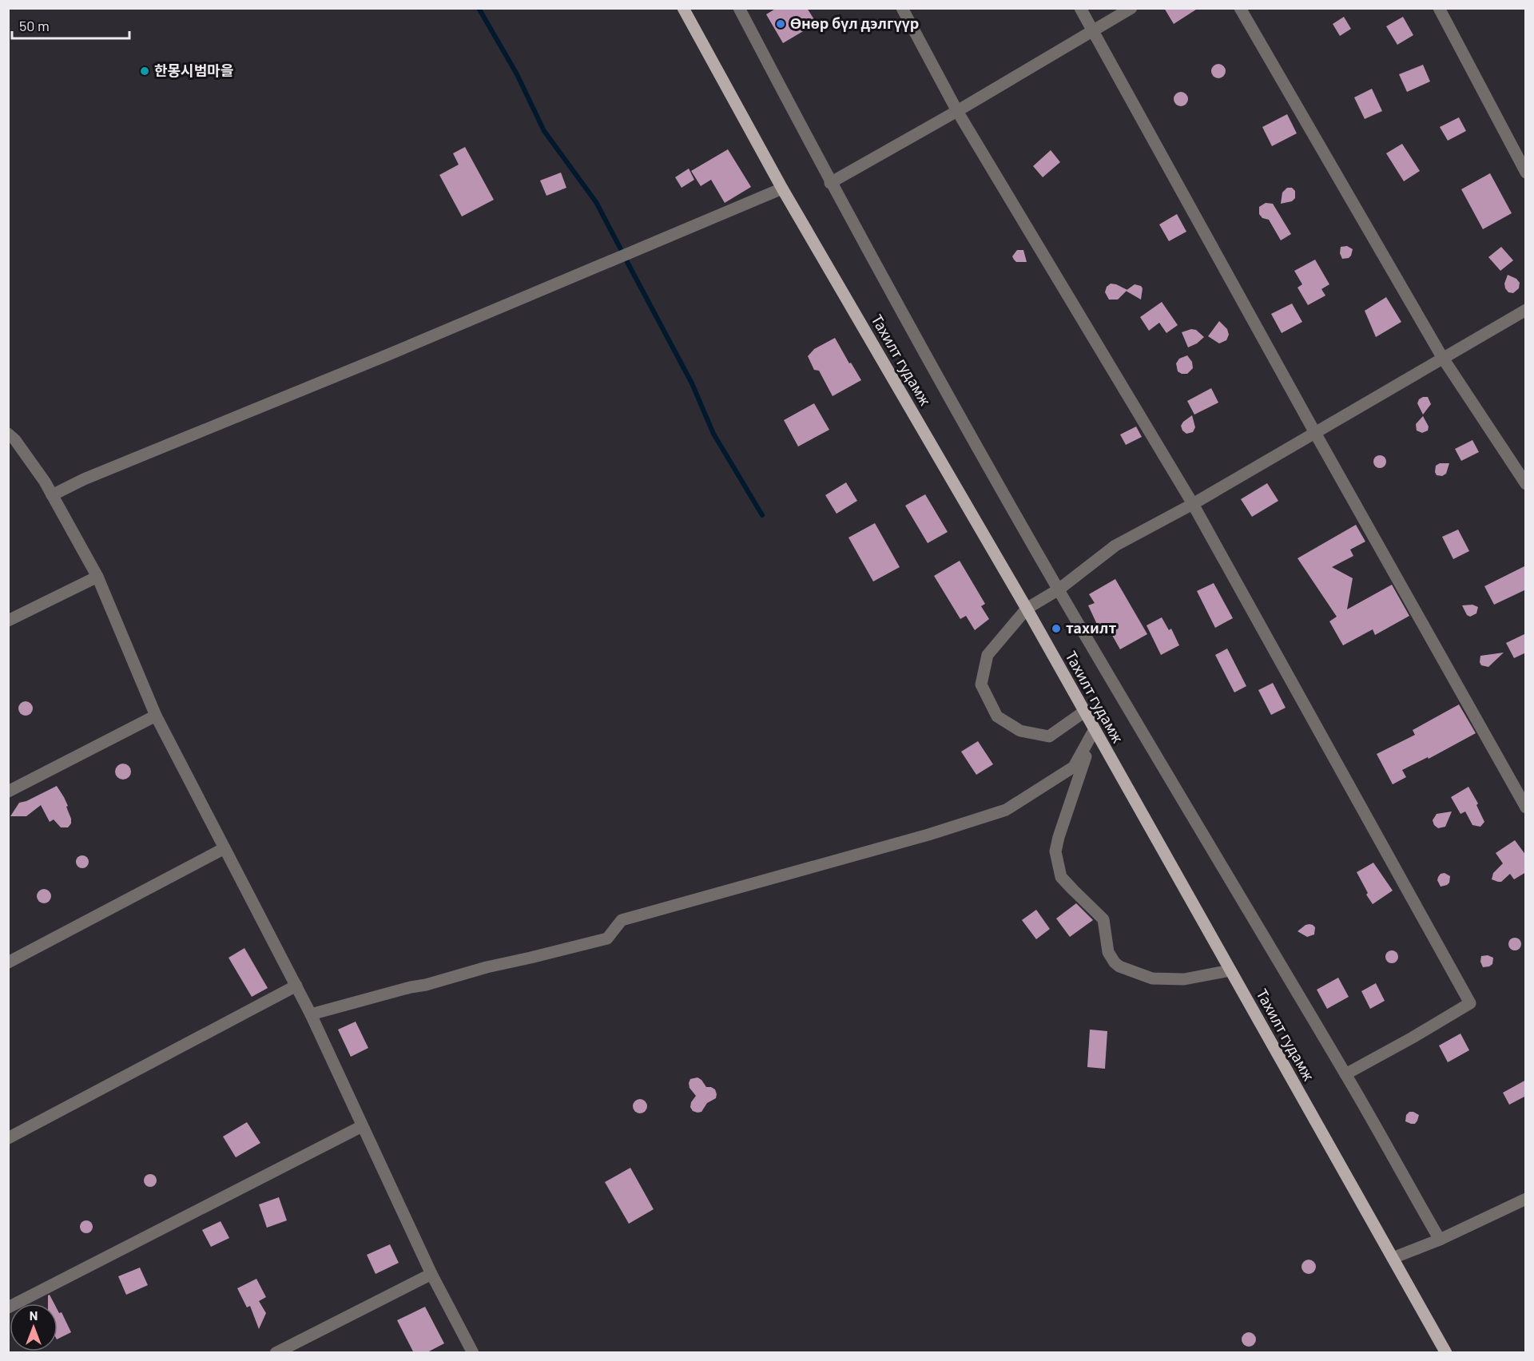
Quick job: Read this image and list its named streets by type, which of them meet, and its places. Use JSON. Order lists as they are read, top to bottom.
{
  "streets": {
    "main road": ["Тахилт гудамж"]
  },
  "places": ["Өнөр бүл дэлгүүр", "한몽시범마을", "тахилт"],
  "scale_bar": "50 m",
  "north": "top"
}
